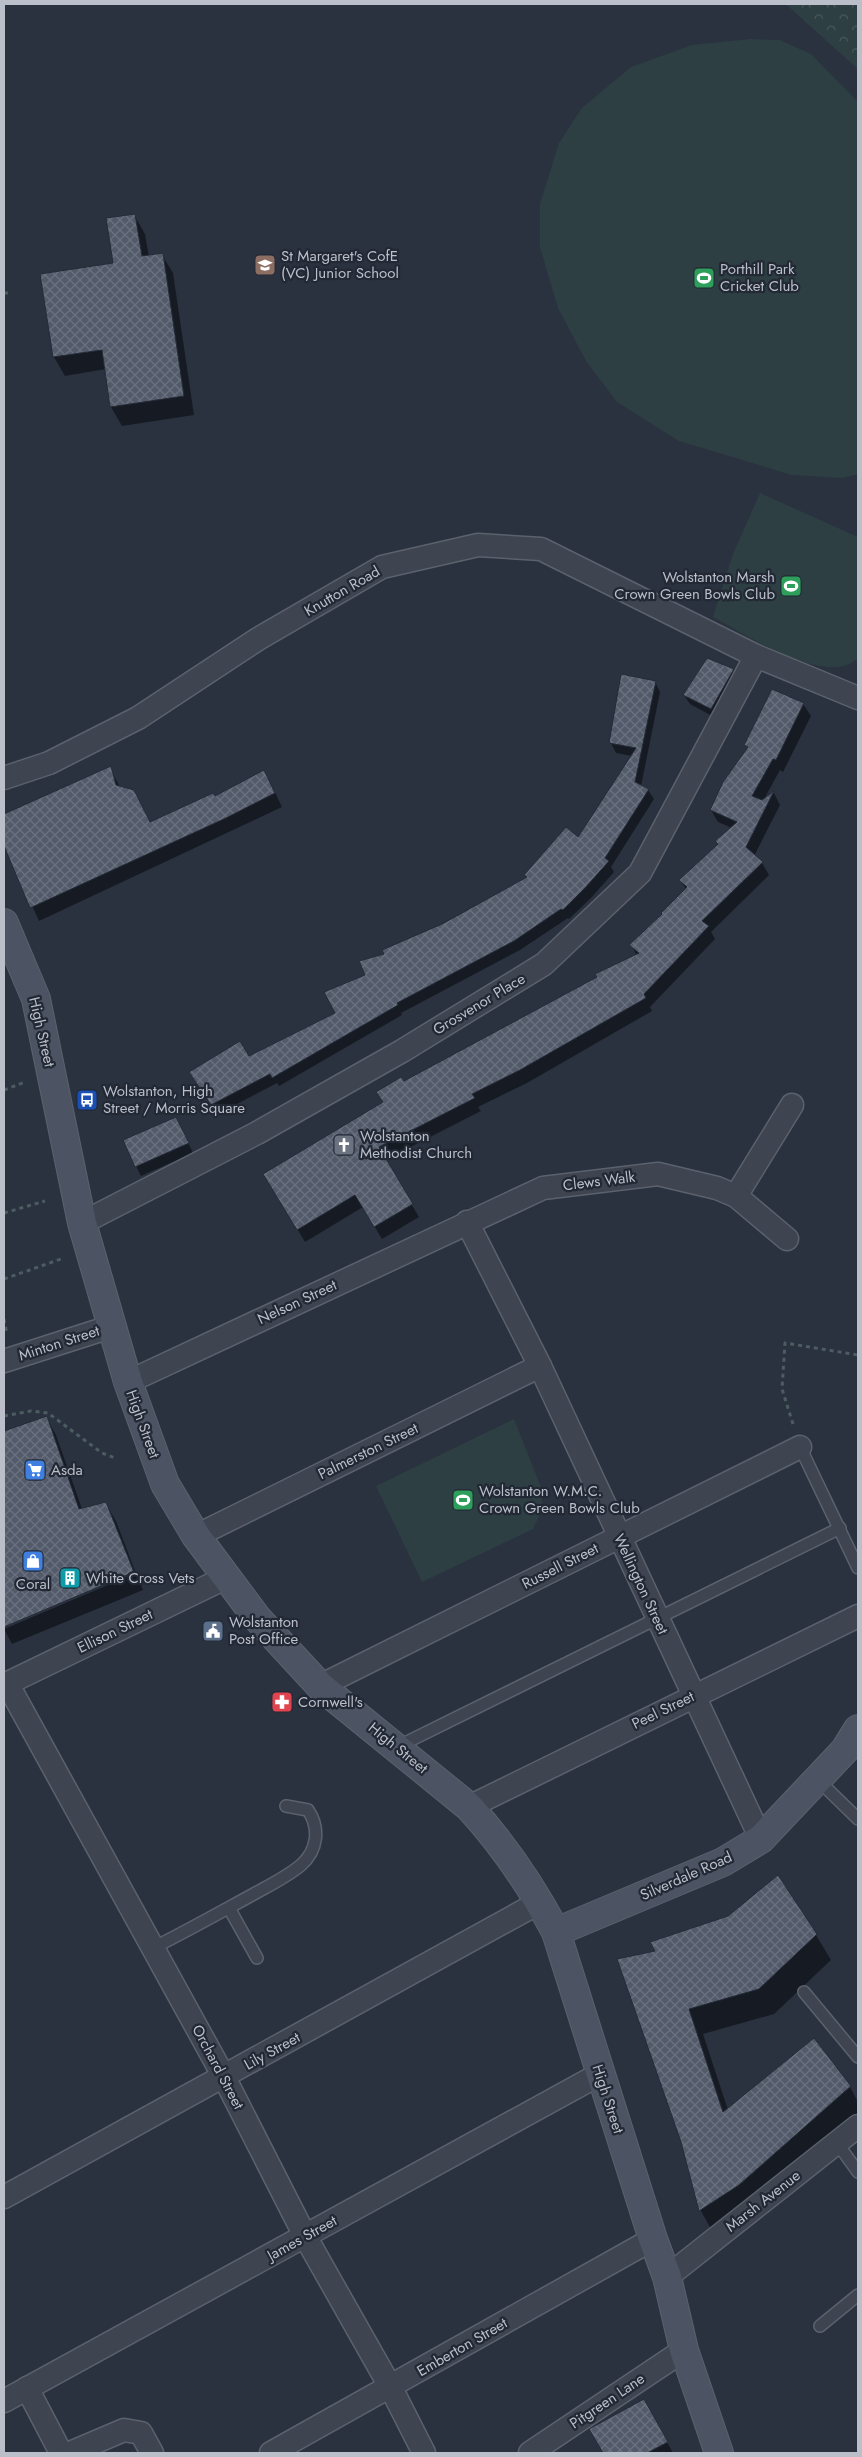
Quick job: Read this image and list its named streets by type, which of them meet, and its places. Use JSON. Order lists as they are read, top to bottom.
{
  "streets": {
    "main road": ["High Street", "Silverdale Road"],
    "street": [
      "Knutton Road",
      "Grosvenor Place",
      "Clews Walk",
      "Nelson Street",
      "Minton Street",
      "Palmerston Street",
      "Russell Street",
      "Wellington Street",
      "Ellison Street",
      "Peel Street",
      "Lily Street",
      "Orchard Street",
      "Marsh Avenue",
      "James Street",
      "Emberton Street",
      "Pitgreen Lane"
    ]
  },
  "crossings": [
    ["Knutton Road", "Grosvenor Place"],
    ["Grosvenor Place", "High Street"],
    ["High Street", "Nelson Street"],
    ["High Street", "Minton Street"],
    ["High Street", "Palmerston Street"],
    ["High Street", "Russell Street"],
    ["High Street", "Ellison Street"],
    ["High Street", "Peel Street"],
    ["High Street", "Silverdale Road"],
    ["High Street", "Lily Street"],
    ["High Street", "Marsh Avenue"],
    ["High Street", "James Street"],
    ["High Street", "Emberton Street"],
    ["High Street", "Pitgreen Lane"],
    ["Clews Walk", "Nelson Street"],
    ["Clews Walk", "Wellington Street"],
    ["Nelson Street", "Wellington Street"],
    ["Palmerston Street", "Wellington Street"],
    ["Russell Street", "Wellington Street"],
    ["Wellington Street", "Peel Street"],
    ["Wellington Street", "Silverdale Road"],
    ["Ellison Street", "Orchard Street"],
    ["Lily Street", "Orchard Street"],
    ["Orchard Street", "James Street"],
    ["Orchard Street", "Emberton Street"]
  ],
  "places": {
    "school or university": ["St Margaret's CofE (VC) Junior School"],
    "sports": ["Porthill Park Cricket Club", "Wolstanton Marsh Crown Green Bowls Club", "Wolstanton W.M.C. Crown Green Bowls Club"],
    "bus stop": ["Wolstanton, High Street / Morris Square"],
    "church": ["Wolstanton Methodist Church"],
    "supermarket": ["Asda"],
    "shop": ["Coral"],
    "building": ["White Cross Vets"],
    "public building": ["Wolstanton Post Office"],
    "pharmacy": ["Cornwell's"]
  }
}
